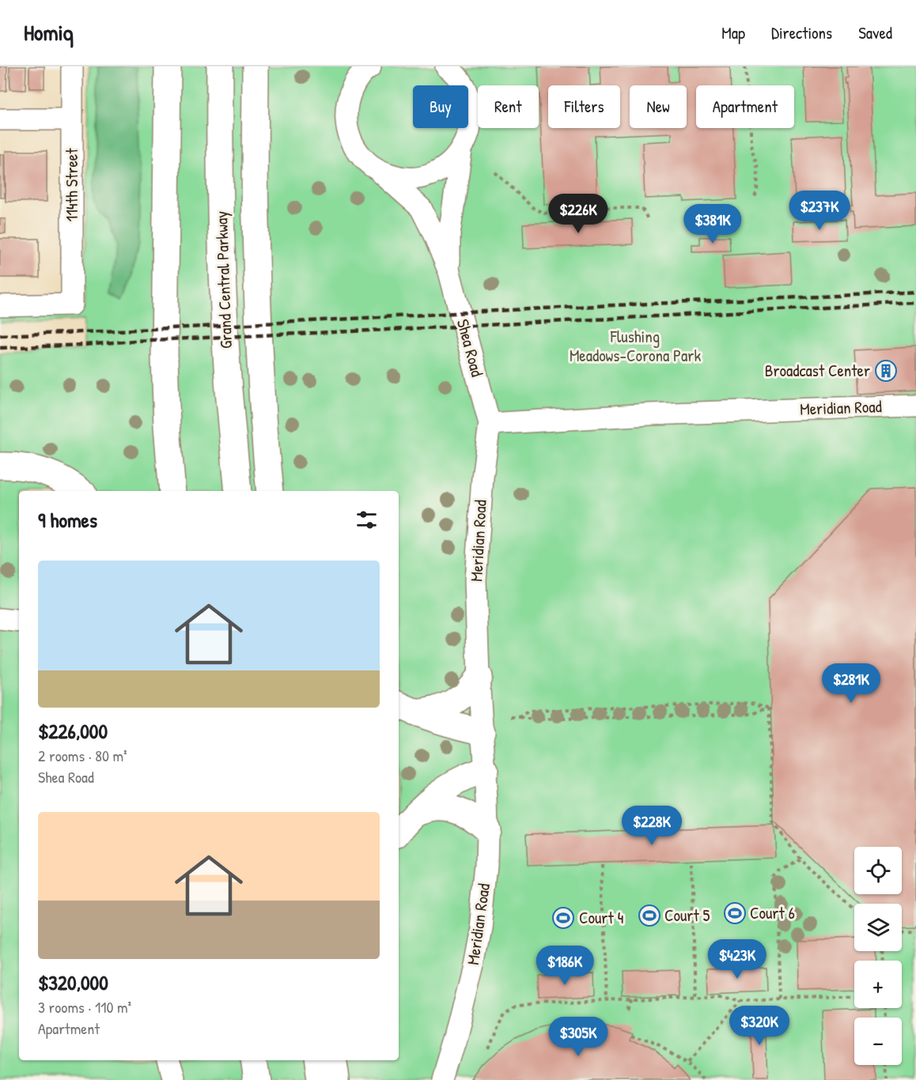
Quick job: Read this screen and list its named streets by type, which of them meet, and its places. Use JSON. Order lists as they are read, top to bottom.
{
  "streets": {
    "highway": ["Grand Central Parkway"],
    "street": ["114th Street", "Shea Road", "Meridian Road"]
  },
  "crossings": [
    ["Shea Road", "Meridian Road"]
  ],
  "parks": ["Flushing Meadows-Corona Park"],
  "places": {
    "building": ["Broadcast Center"],
    "sports": ["Court 6", "Court 5", "Court 4"]
  },
  "page": {
    "header": "Homiq",
    "nav": ["Map", "Directions", "Saved"],
    "chip": [
      "Buy",
      "Rent",
      "Filters",
      "New",
      "Apartment"
    ],
    "price": [
      "$237K",
      "$226K",
      "$381K",
      "$281K",
      "$228K",
      "$423K",
      "$186K",
      "$320K",
      "$305K"
    ],
    "heading": "9 homes",
    "list": [
      {
        "name": "$226,000",
        "note": "2 rooms · 80 m² · Shea Road"
      },
      {
        "name": "$320,000",
        "note": "3 rooms · 110 m² · Apartment"
      }
    ],
    "map_buttons": ["+", "−"]
  }
}
